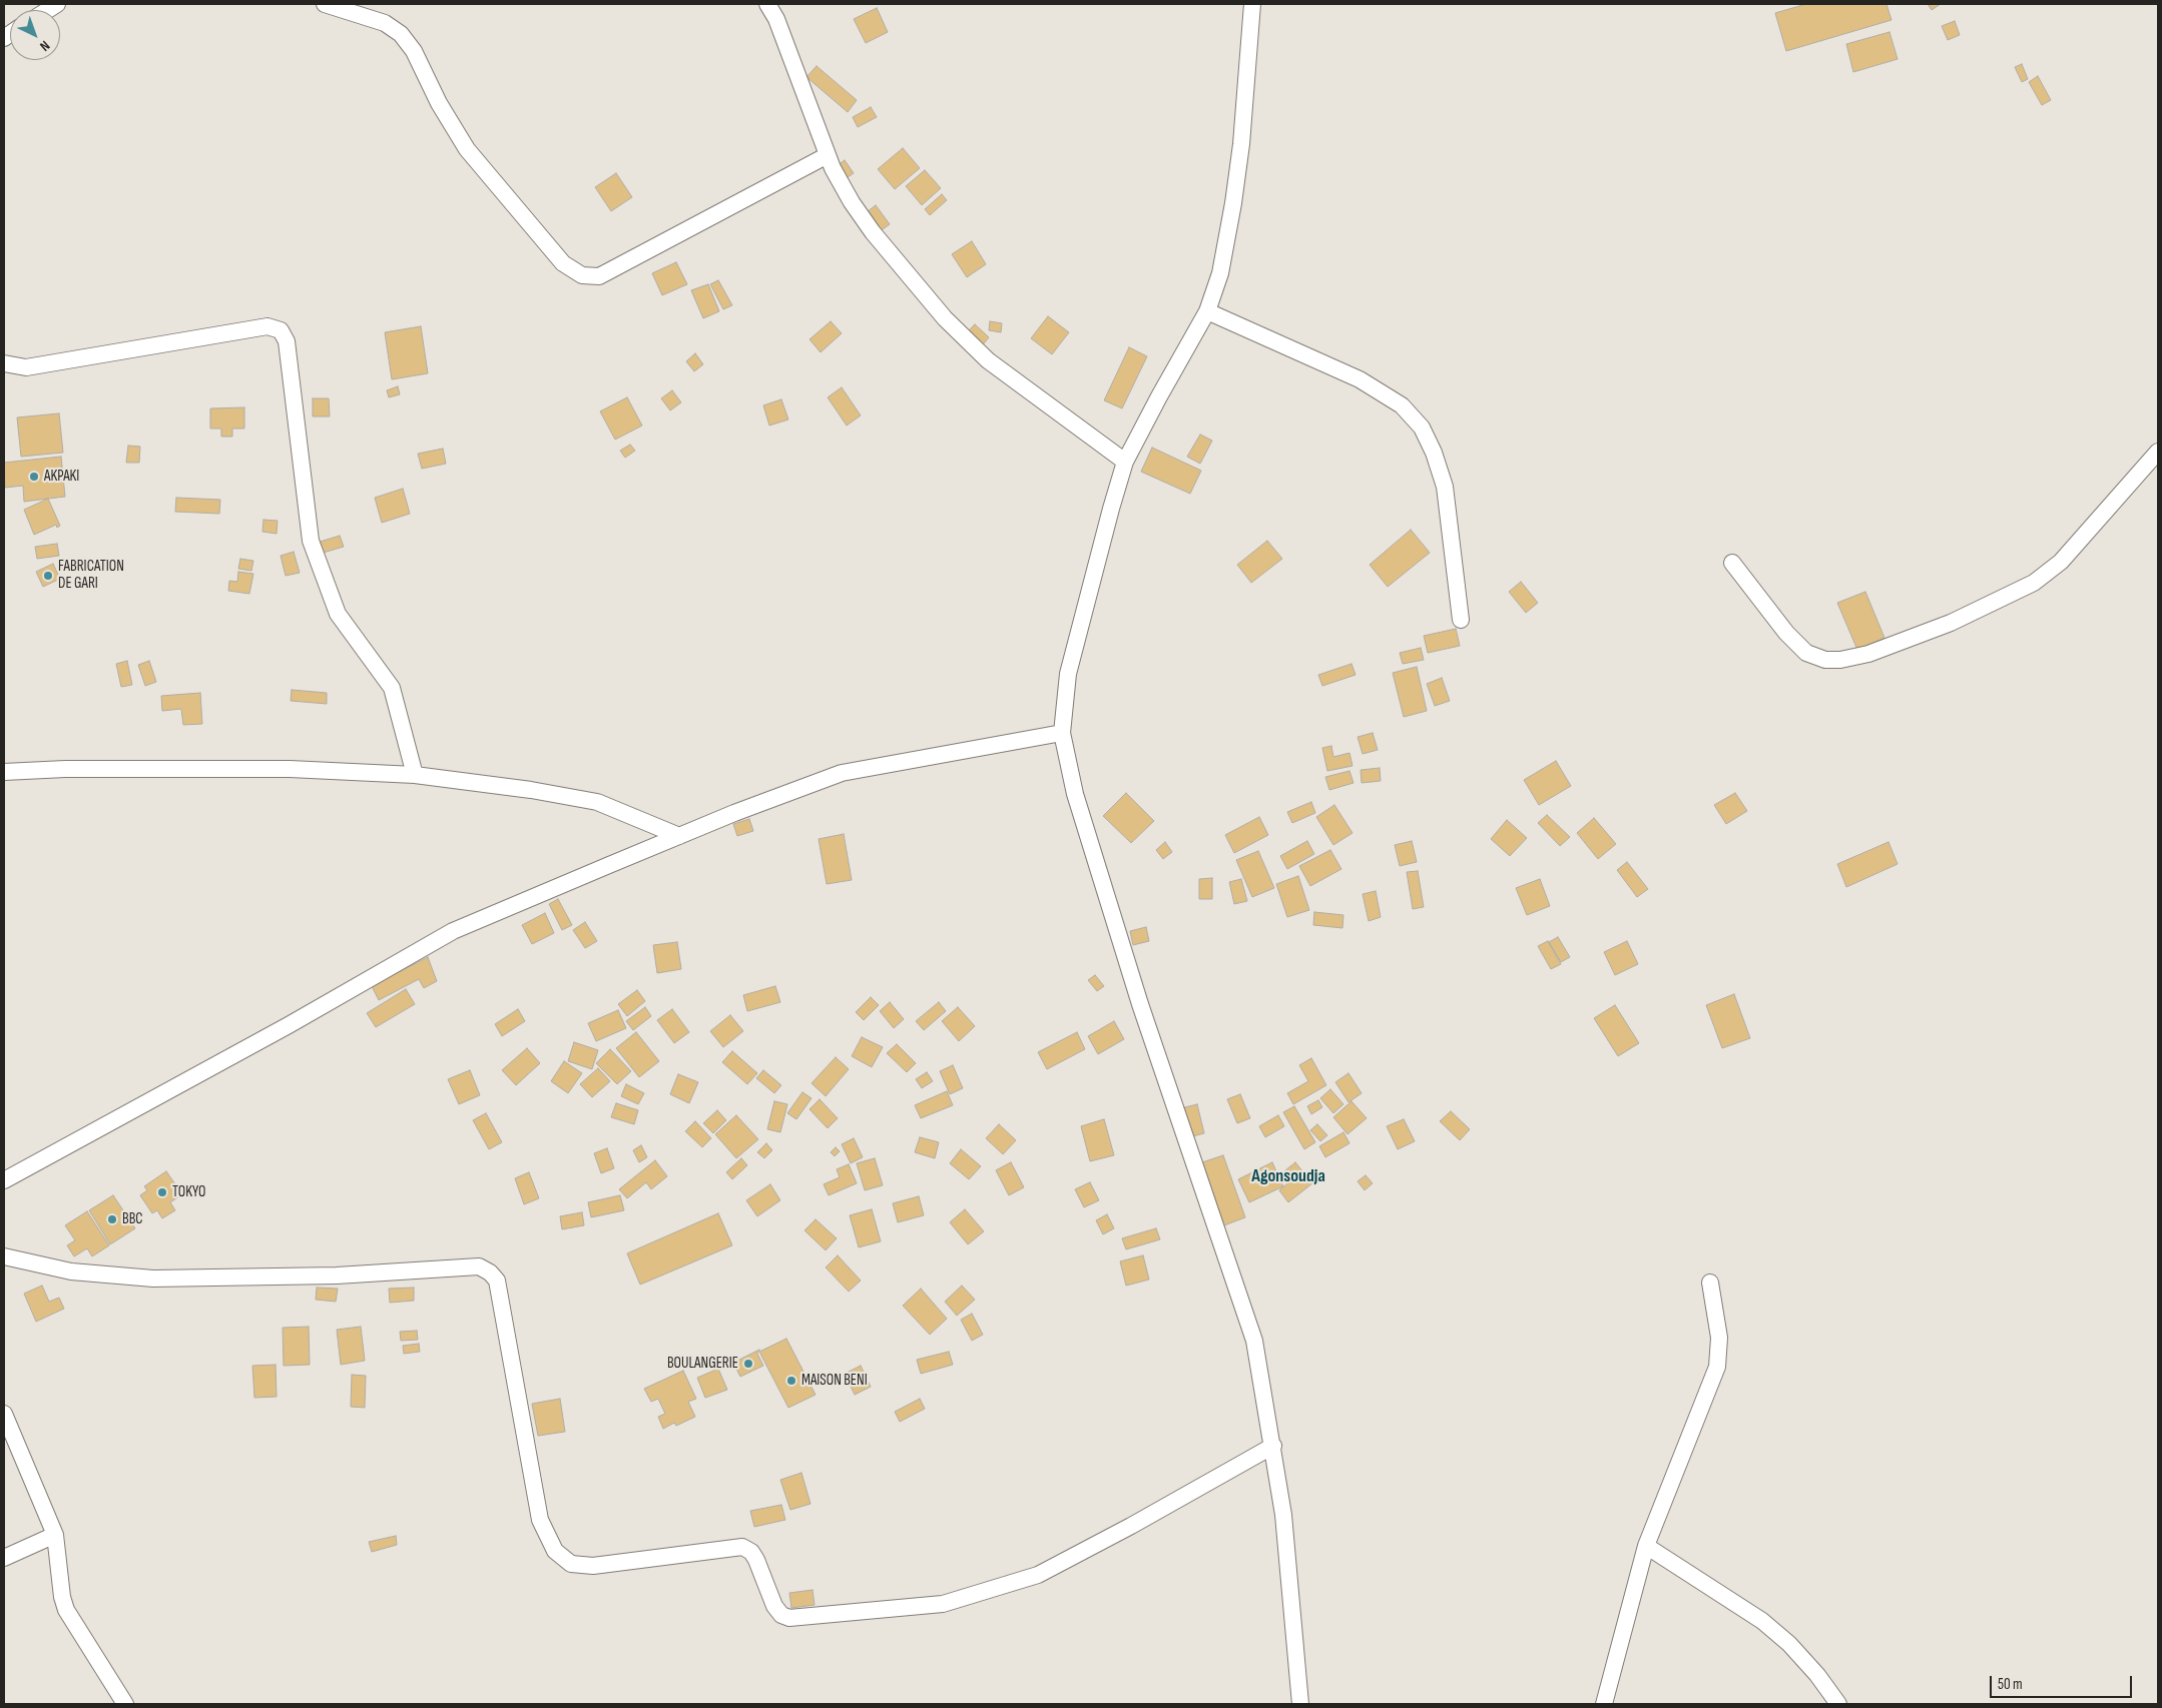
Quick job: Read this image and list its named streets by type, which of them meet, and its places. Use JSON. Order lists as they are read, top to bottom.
{
  "districts": ["Agonsoudja"],
  "places": [
    "AKPAKI",
    "FABRICATION DE GARI",
    "TOKYO",
    "BBC",
    "BOULANGERIE",
    "MAISON BENI"
  ],
  "scale_bar": "50 m",
  "north": "bottom right"
}
